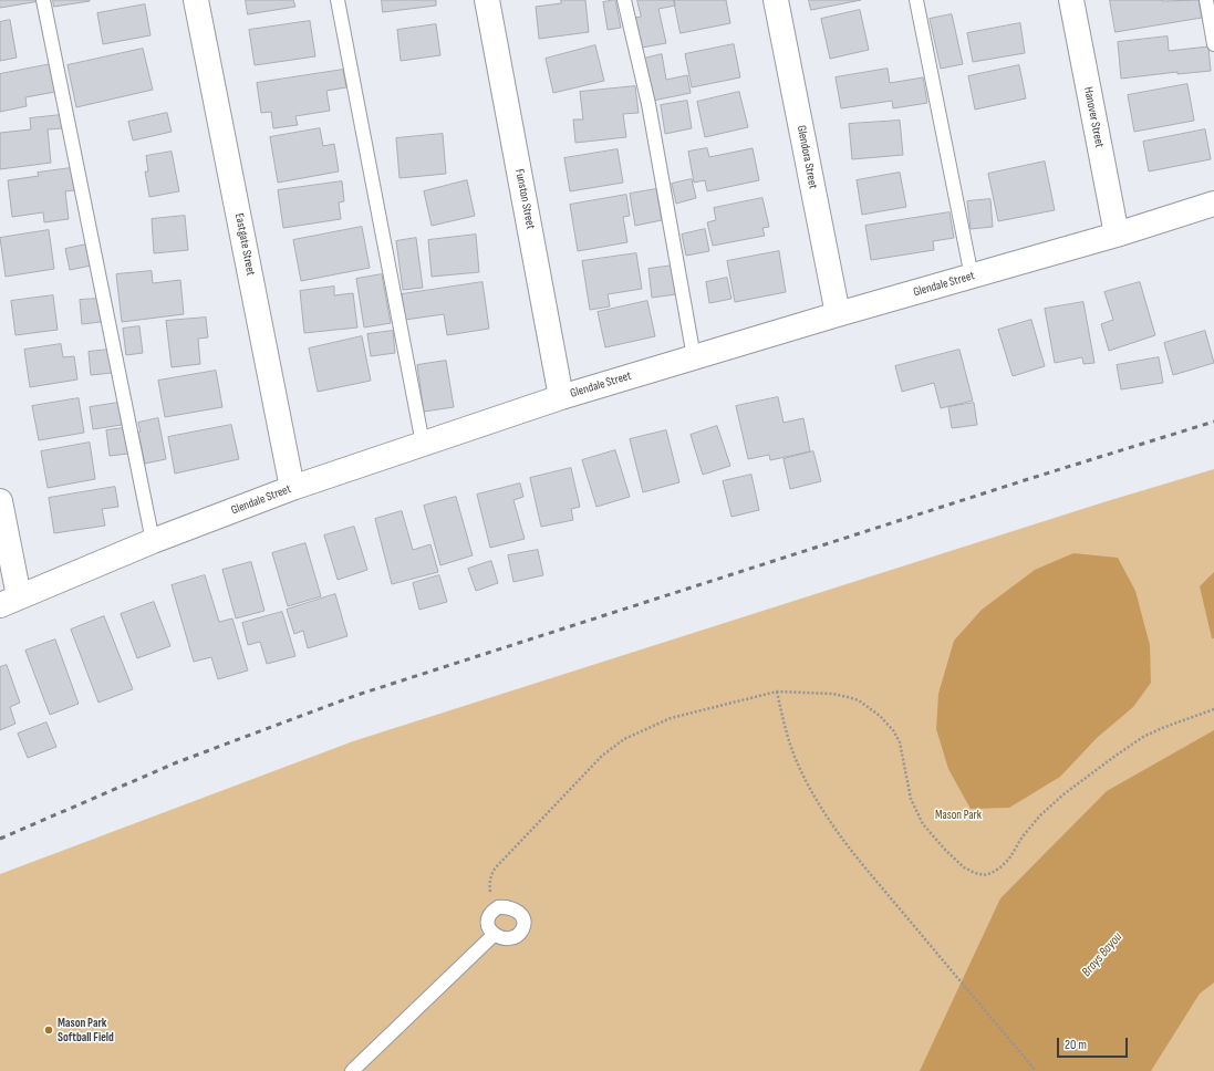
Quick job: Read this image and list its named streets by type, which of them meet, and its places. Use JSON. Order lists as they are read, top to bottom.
{
  "streets": {
    "street": [
      "Hanover Street",
      "Glendora Street",
      "Funston Street",
      "Eastgate Street",
      "Glendale Street"
    ]
  },
  "crossings": [
    ["Hanover Street", "Glendale Street"],
    ["Glendora Street", "Glendale Street"],
    ["Funston Street", "Glendale Street"],
    ["Eastgate Street", "Glendale Street"]
  ],
  "water": ["Brays Bayou"],
  "parks": ["Mason Park"],
  "places": ["Mason Park Softball Field"],
  "scale_bar": "20 m"
}
